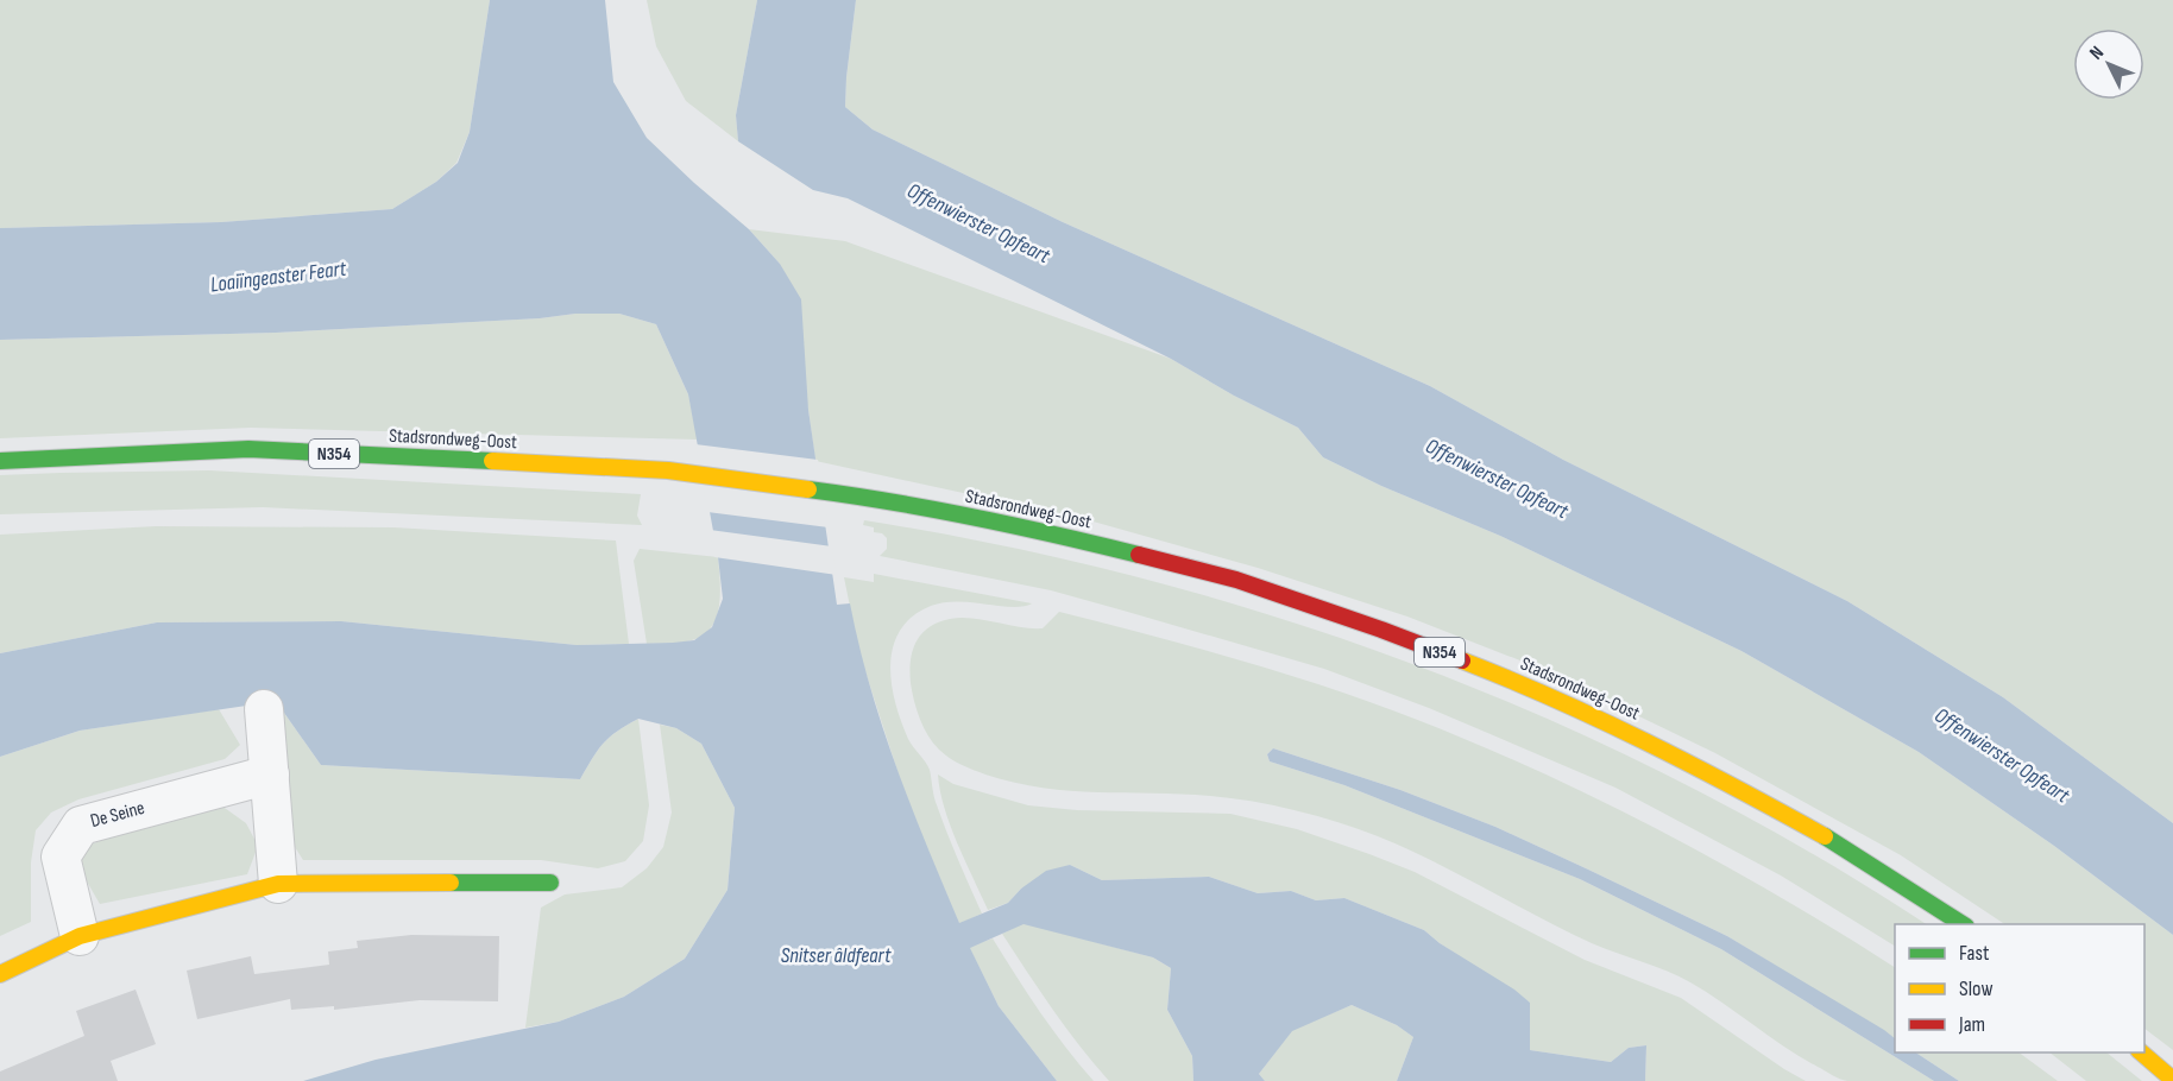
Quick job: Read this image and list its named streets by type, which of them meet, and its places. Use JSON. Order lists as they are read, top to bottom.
{
  "streets": {
    "main road": ["Stadsrondweg-Oost", "N354"],
    "street": ["De Seine"]
  },
  "water": ["Offenwierster Opfeart", "Loaiïngeaster Feart", "Snitser âldfeart"],
  "legend": ["Fast", "Slow", "Jam"],
  "north": "top left"
}
